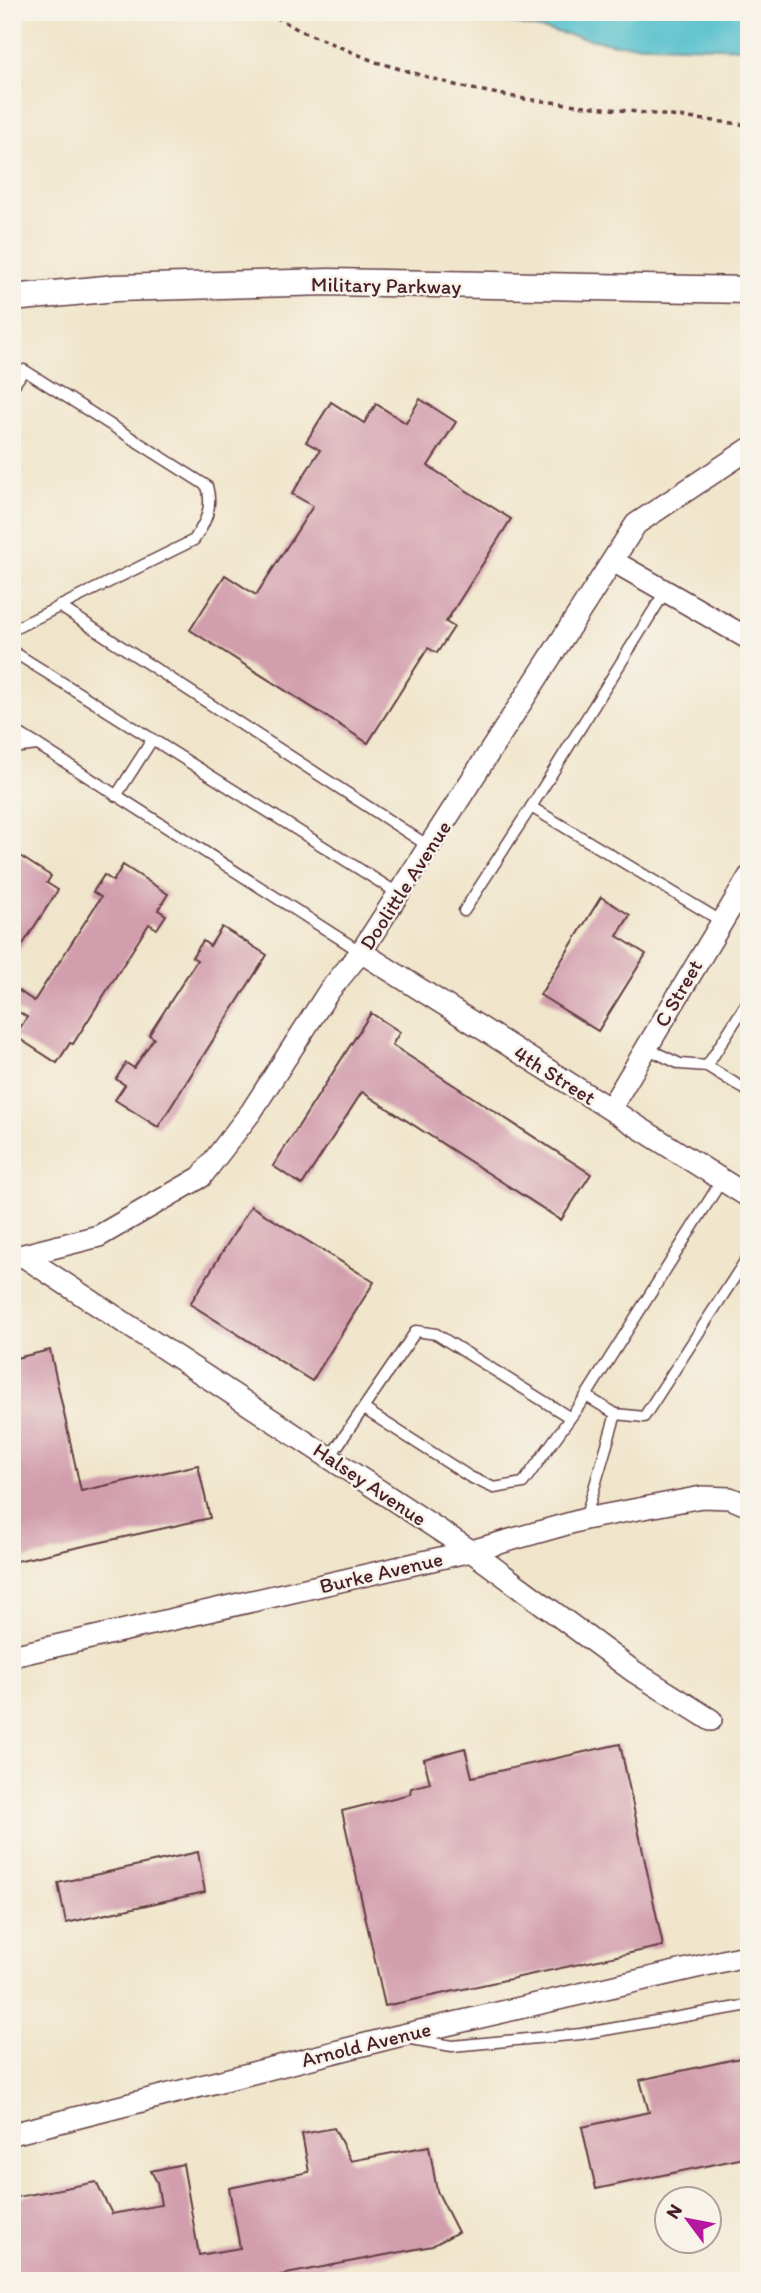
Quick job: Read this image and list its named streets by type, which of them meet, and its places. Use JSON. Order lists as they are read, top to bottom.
{
  "streets": {
    "street": [
      "Military Parkway",
      "Doolittle Avenue",
      "C Street",
      "4th Street",
      "Halsey Avenue",
      "Burke Avenue",
      "Arnold Avenue"
    ]
  },
  "crossings": [
    ["Doolittle Avenue", "4th Street"],
    ["Doolittle Avenue", "Halsey Avenue"],
    ["C Street", "4th Street"],
    ["Halsey Avenue", "Burke Avenue"]
  ],
  "north": "top left"
}
